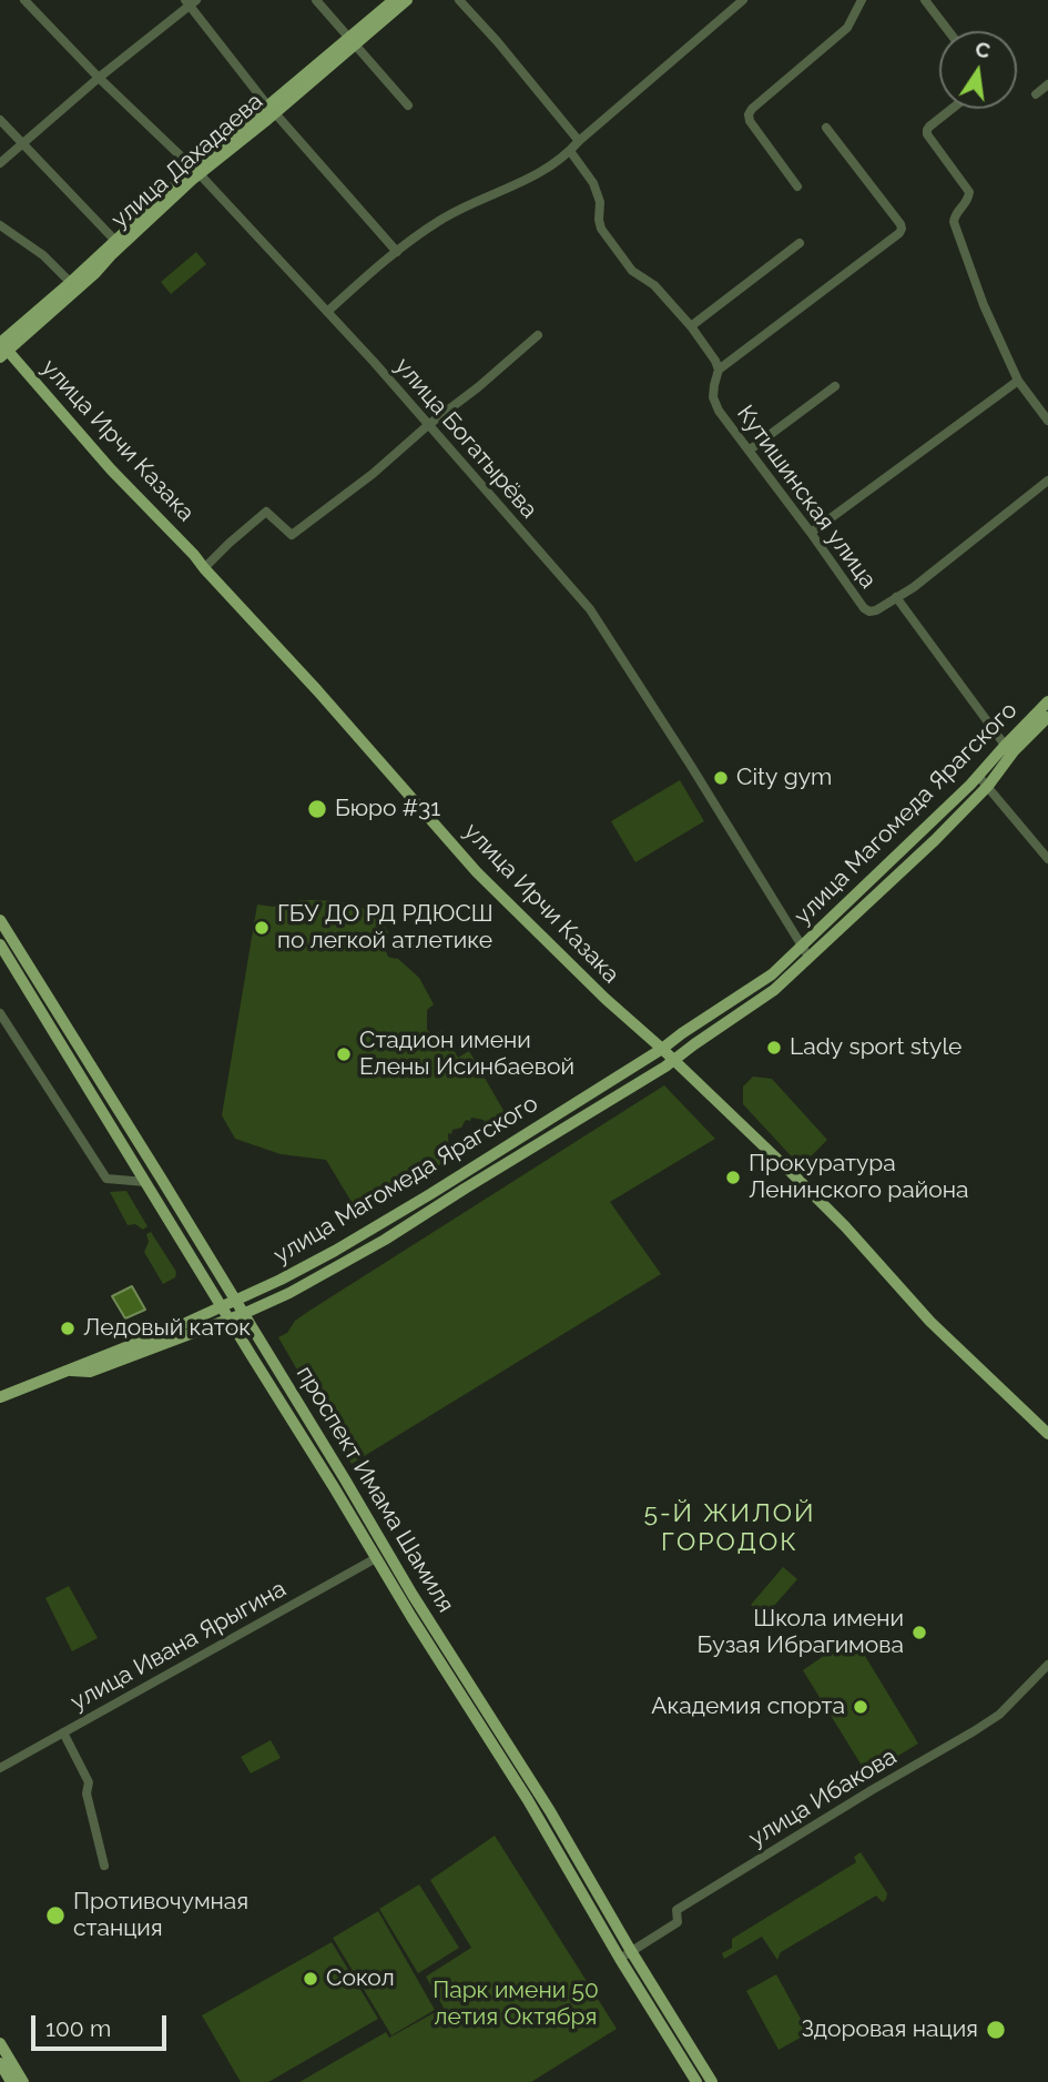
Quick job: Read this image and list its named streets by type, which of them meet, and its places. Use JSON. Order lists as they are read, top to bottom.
{
  "streets": {
    "main road": [
      "улица Дахадаева",
      "улица Ирчи Казака",
      "улица Магомеда Ярагского",
      "проспект Имама Шамиля"
    ],
    "street": [
      "улица Богатырёва",
      "Кутишинская улица",
      "улица Ивана Ярыгина",
      "улица Ибакова"
    ]
  },
  "crossings": [
    ["улица Дахадаева", "улица Богатырёва"],
    ["улица Дахадаева", "улица Ирчи Казака"],
    ["улица Богатырёва", "улица Магомеда Ярагского"],
    ["улица Ирчи Казака", "улица Магомеда Ярагского"],
    ["Кутишинская улица", "улица Магомеда Ярагского"],
    ["улица Магомеда Ярагского", "проспект Имама Шамиля"],
    ["проспект Имама Шамиля", "улица Ивана Ярыгина"],
    ["проспект Имама Шамиля", "улица Ибакова"]
  ],
  "districts": ["5-Й ЖИЛОЙ ГОРОДОК"],
  "parks": ["Парк имени 50 летия Октября"],
  "places": [
    "City gym",
    "Бюро #31",
    "ГБУ ДО РД РДЮСШ по легкой атлетике",
    "Lady sport style",
    "Стадион имени Елены Исинбаевой",
    "Прокуратура Ленинского района",
    "Ледовый каток",
    "Школа имени Бузая Ибрагимова",
    "Академия спорта",
    "Противочумная станция",
    "Сокол",
    "Здоровая нация"
  ],
  "scale_bar": "100 m",
  "north": "top"
}
